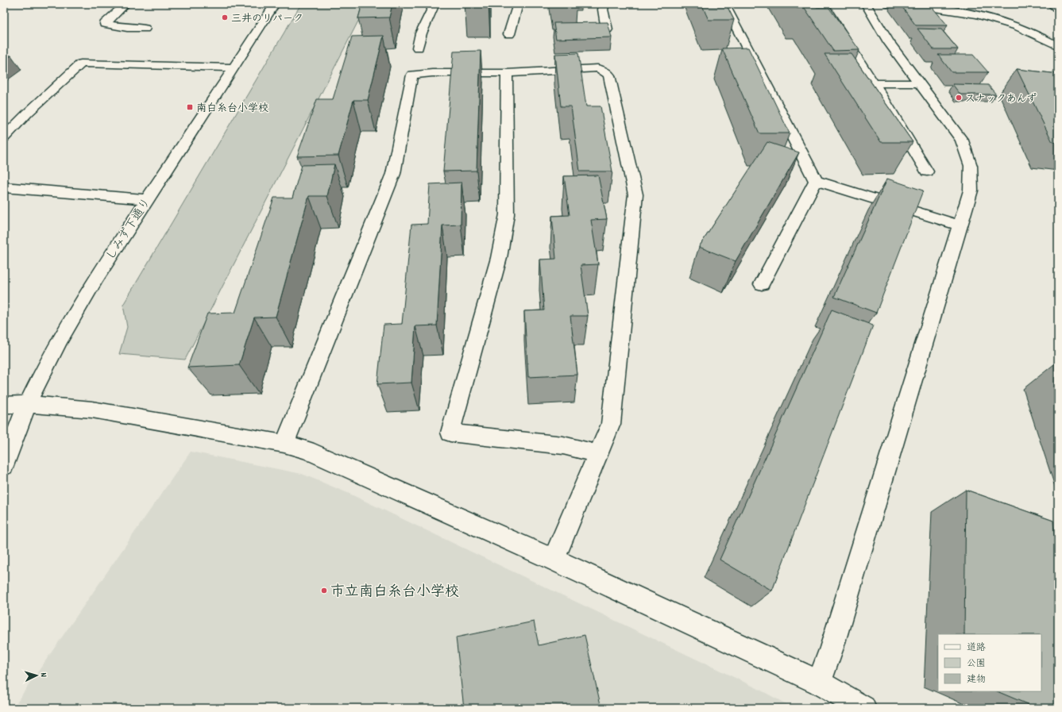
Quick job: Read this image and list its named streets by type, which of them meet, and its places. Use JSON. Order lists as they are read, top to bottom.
{
  "streets": {
    "street": ["しみず下通り"]
  },
  "places": {
    "other": ["三井のリパーク", "スナックあんず", "市立南白糸台小学校"],
    "transit": ["南白糸台小学校"]
  },
  "legend": ["道路", "公園", "建物"],
  "north": "right"
}
